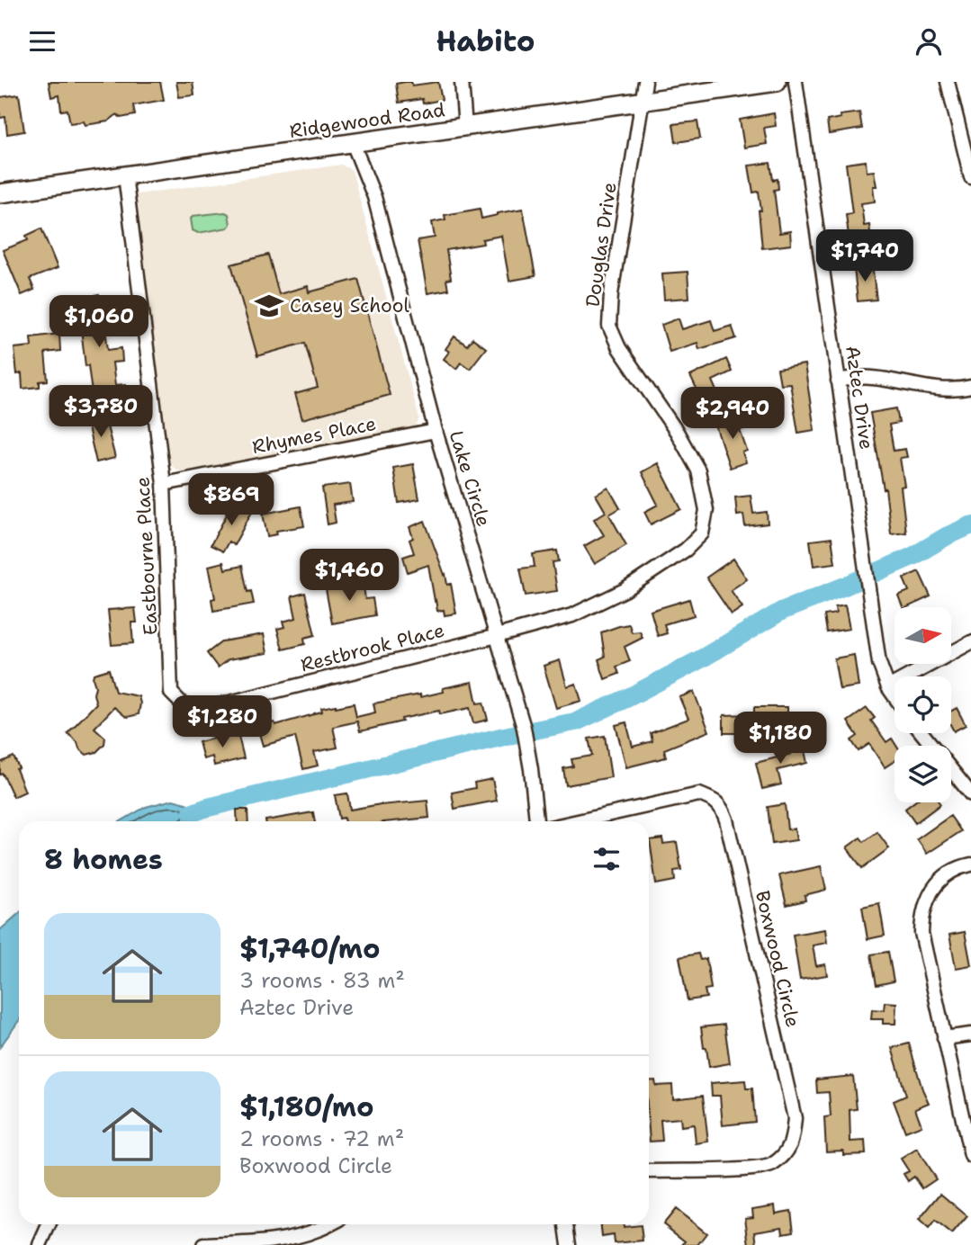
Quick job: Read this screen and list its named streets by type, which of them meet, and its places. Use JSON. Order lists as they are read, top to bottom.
{
  "streets": {
    "street": [
      "Ridgewood Road",
      "Douglas Drive",
      "Aztec Drive",
      "Rhymes Place",
      "Lake Circle",
      "Eastbourne Place",
      "Restbrook Place",
      "Boxwood Circle"
    ]
  },
  "crossings": [
    ["Ridgewood Road", "Douglas Drive"],
    ["Ridgewood Road", "Lake Circle"],
    ["Ridgewood Road", "Eastbourne Place"],
    ["Douglas Drive", "Lake Circle"],
    ["Douglas Drive", "Restbrook Place"],
    ["Rhymes Place", "Lake Circle"],
    ["Rhymes Place", "Eastbourne Place"],
    ["Lake Circle", "Restbrook Place"],
    ["Eastbourne Place", "Restbrook Place"]
  ],
  "places": {
    "school or university": ["Casey School"]
  },
  "north": "right",
  "page": {
    "header": "Habito",
    "price": [
      "$1,740",
      "$1,060",
      "$3,780",
      "$2,940",
      "$869",
      "$1,460",
      "$1,280",
      "$1,180"
    ],
    "heading": "8 homes",
    "list": [
      {
        "name": "$1,740/mo",
        "note": "3 rooms · 83 m² · Aztec Drive"
      },
      {
        "name": "$1,180/mo",
        "note": "2 rooms · 72 m² · Boxwood Circle"
      }
    ]
  }
}
